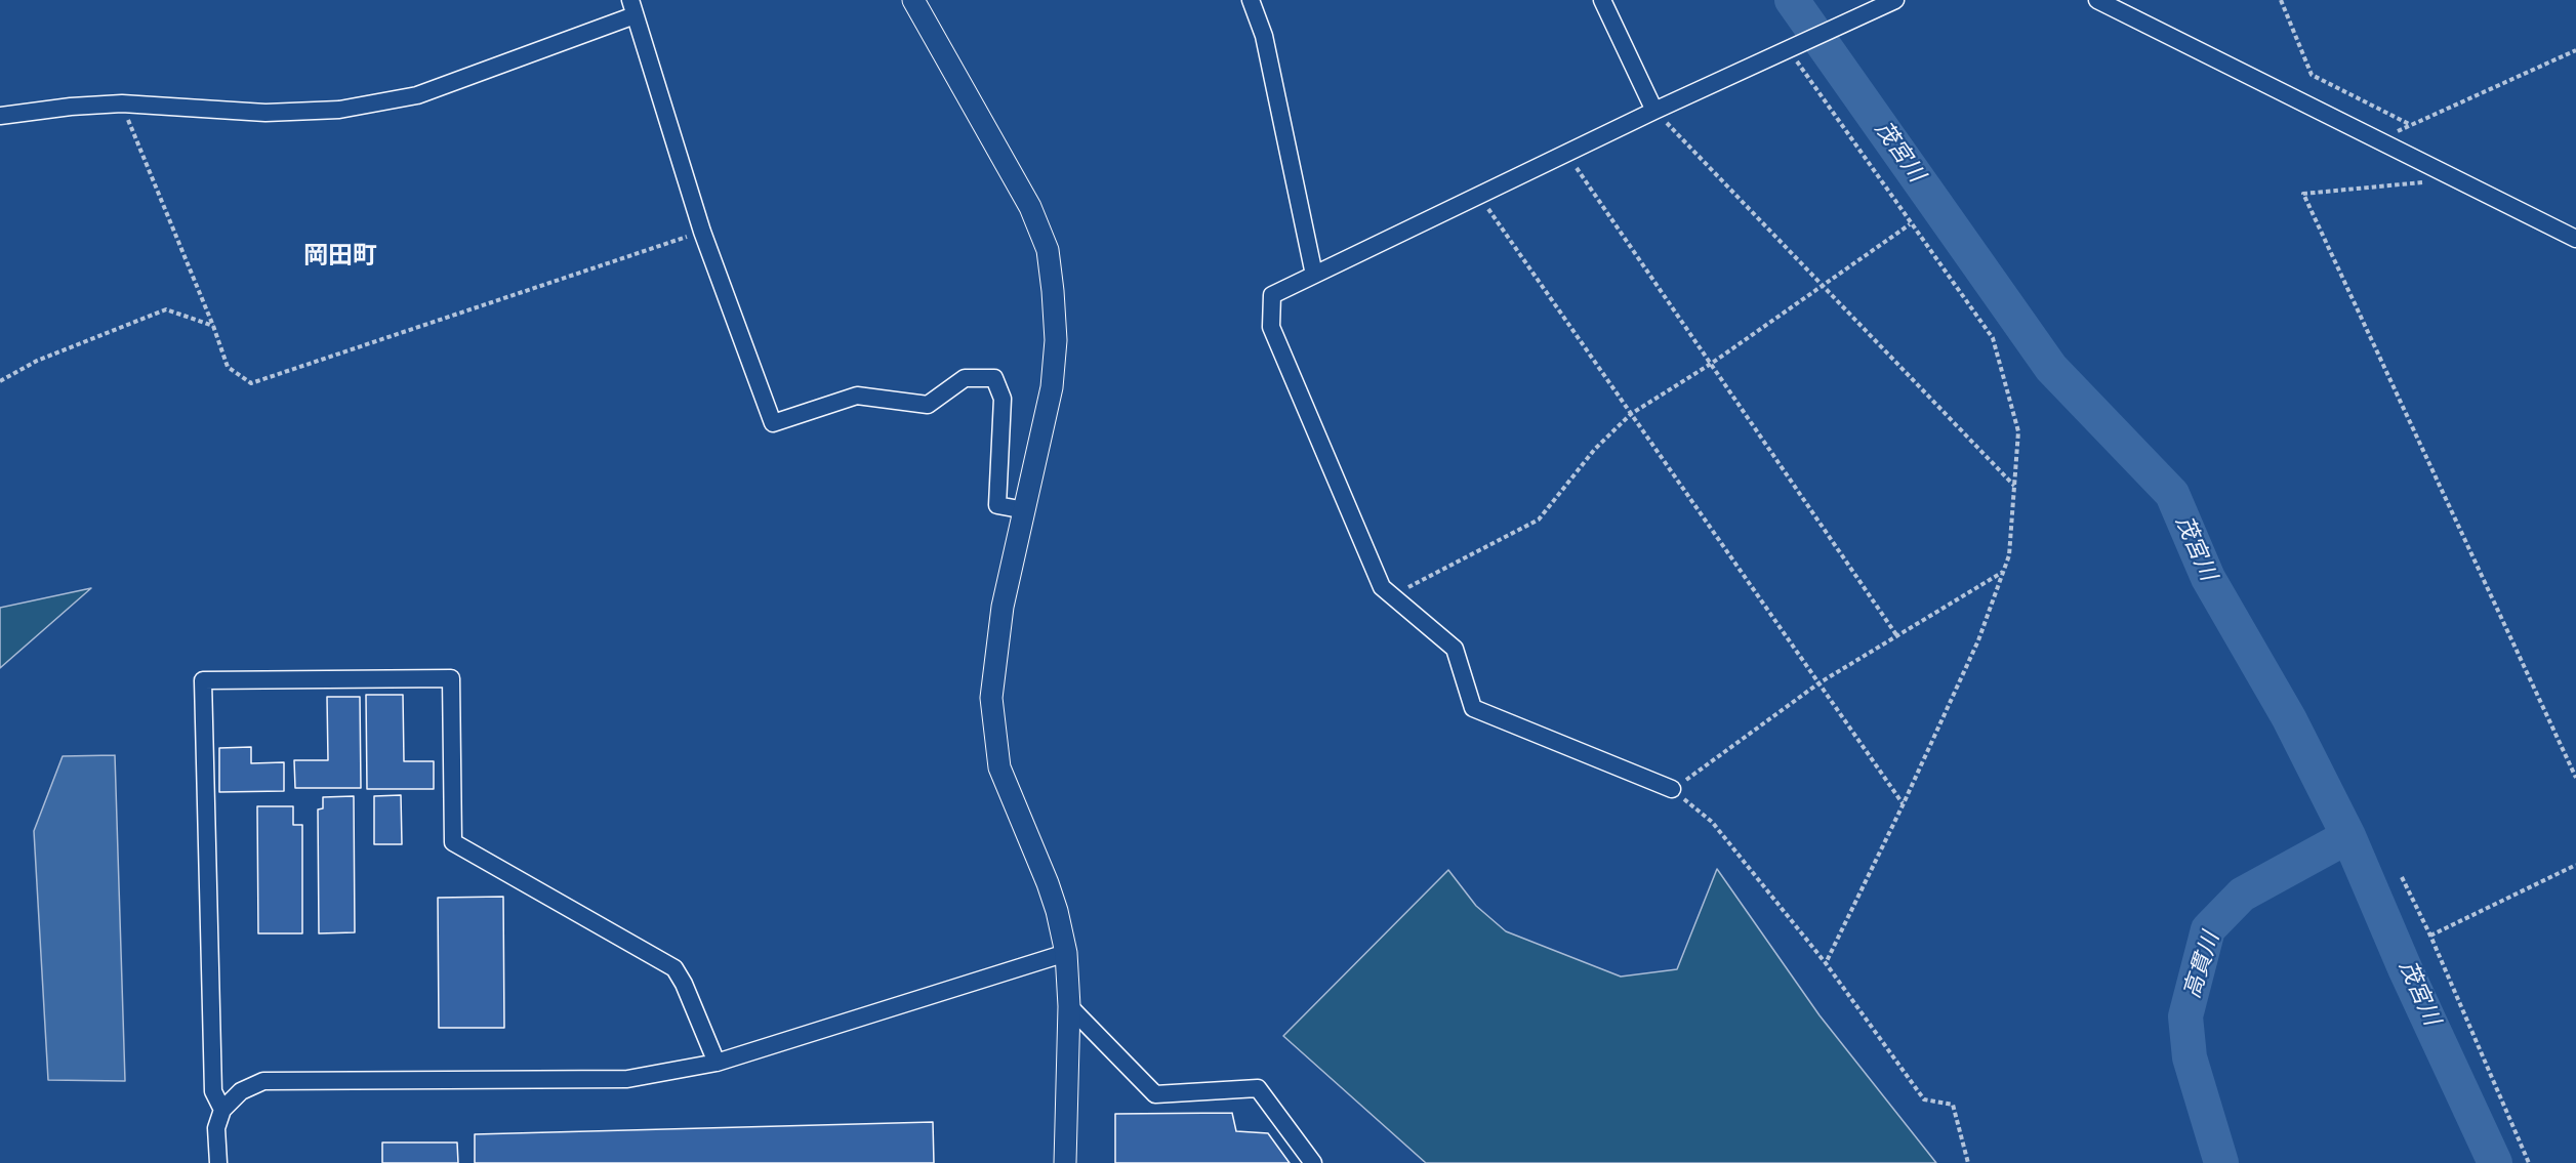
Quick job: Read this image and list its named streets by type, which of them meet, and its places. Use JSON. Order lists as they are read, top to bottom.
{
  "districts": ["岡田町"],
  "water": ["茂宮川", "高貫川"]
}
